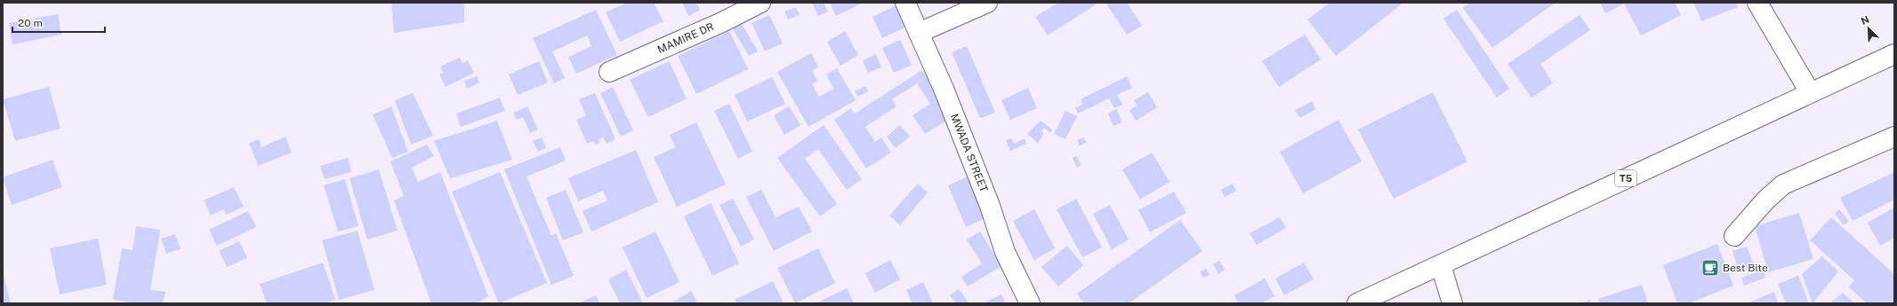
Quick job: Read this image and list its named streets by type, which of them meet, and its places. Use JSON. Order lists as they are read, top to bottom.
{
  "streets": {
    "main road": ["MAMIRE DR", "MWADA STREET", "T5"]
  },
  "places": {
    "cafe": ["Best Bite"]
  },
  "scale_bar": "20 m",
  "north": "top left"
}
